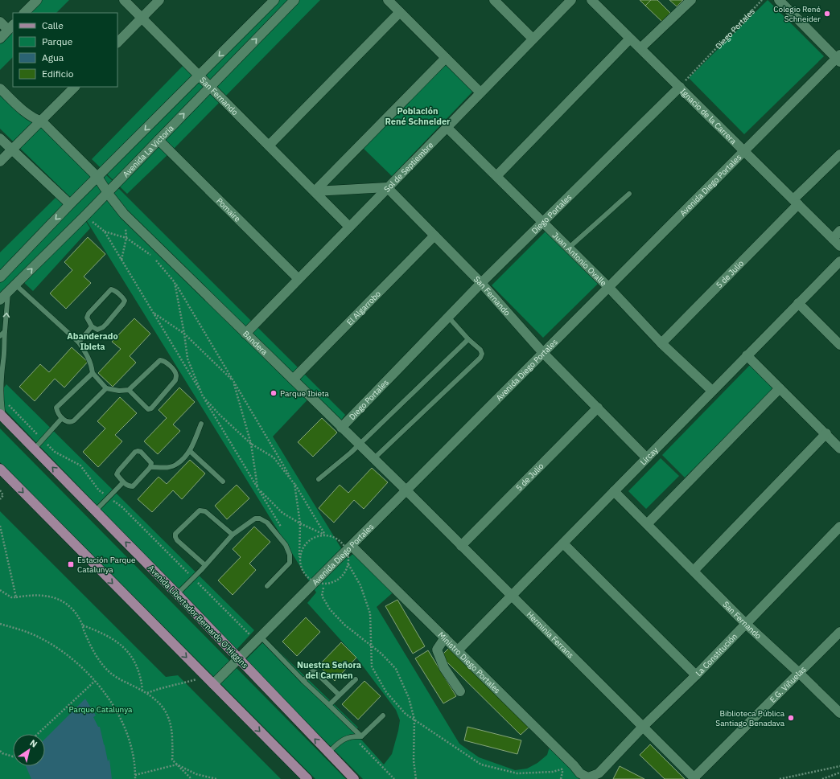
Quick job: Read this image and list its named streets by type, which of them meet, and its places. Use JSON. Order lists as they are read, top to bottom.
{
  "streets": {
    "main road": ["Avenida Libertador Bernardo O'Higgins"],
    "street": [
      "Diego Portales",
      "San Fernando",
      "Ignacio de la Carrera",
      "Avenida La Victoria",
      "Sol de Septiembre",
      "Avenida Diego Portales",
      "Pomaire",
      "Juan Antonio Ovalle",
      "5 de Julio",
      "El Algarrobo",
      "Bandera",
      "Lircay",
      "Herminia Ferrans",
      "La Constitución",
      "Ministro Diego Portales",
      "E.G. Viñuelas"
    ]
  },
  "crossings": [
    ["Diego Portales", "San Fernando"],
    ["Diego Portales", "Ignacio de la Carrera"],
    ["Diego Portales", "Juan Antonio Ovalle"],
    ["Diego Portales", "Bandera"],
    ["San Fernando", "Avenida La Victoria"],
    ["San Fernando", "Sol de Septiembre"],
    ["San Fernando", "Avenida Diego Portales"],
    ["San Fernando", "5 de Julio"],
    ["San Fernando", "El Algarrobo"],
    ["San Fernando", "Lircay"],
    ["San Fernando", "La Constitución"],
    ["San Fernando", "E.G. Viñuelas"],
    ["Ignacio de la Carrera", "Avenida Diego Portales"],
    ["Ignacio de la Carrera", "5 de Julio"],
    ["Avenida La Victoria", "Pomaire"],
    ["Avenida La Victoria", "Bandera"],
    ["Sol de Septiembre", "Pomaire"],
    ["Sol de Septiembre", "Juan Antonio Ovalle"],
    ["Sol de Septiembre", "Bandera"],
    ["Avenida Diego Portales", "Juan Antonio Ovalle"],
    ["Avenida Diego Portales", "Bandera"],
    ["Avenida Diego Portales", "Avenida Libertador Bernardo O'Higgins"],
    ["Avenida Diego Portales", "Herminia Ferrans"],
    ["Avenida Diego Portales", "Ministro Diego Portales"],
    ["Juan Antonio Ovalle", "5 de Julio"],
    ["Juan Antonio Ovalle", "Lircay"],
    ["5 de Julio", "Herminia Ferrans"],
    ["El Algarrobo", "Bandera"],
    ["Bandera", "Herminia Ferrans"],
    ["Lircay", "Herminia Ferrans"],
    ["Lircay", "Ministro Diego Portales"],
    ["Herminia Ferrans", "La Constitución"],
    ["Herminia Ferrans", "E.G. Viñuelas"],
    ["La Constitución", "Ministro Diego Portales"]
  ],
  "districts": ["Población René Schneider", "Abanderado Ibieta", "Nuestra Señora del Carmen"],
  "parks": ["Parque Catalunya"],
  "places": {
    "other": ["Colegio René Schneider", "Parque Ibieta", "Biblioteca Pública Santiago Benadava"],
    "transit": ["Estación Parque Catalunya"]
  },
  "legend": [
    "Calle",
    "Parque",
    "Agua",
    "Edificio"
  ],
  "north": "top right"
}
